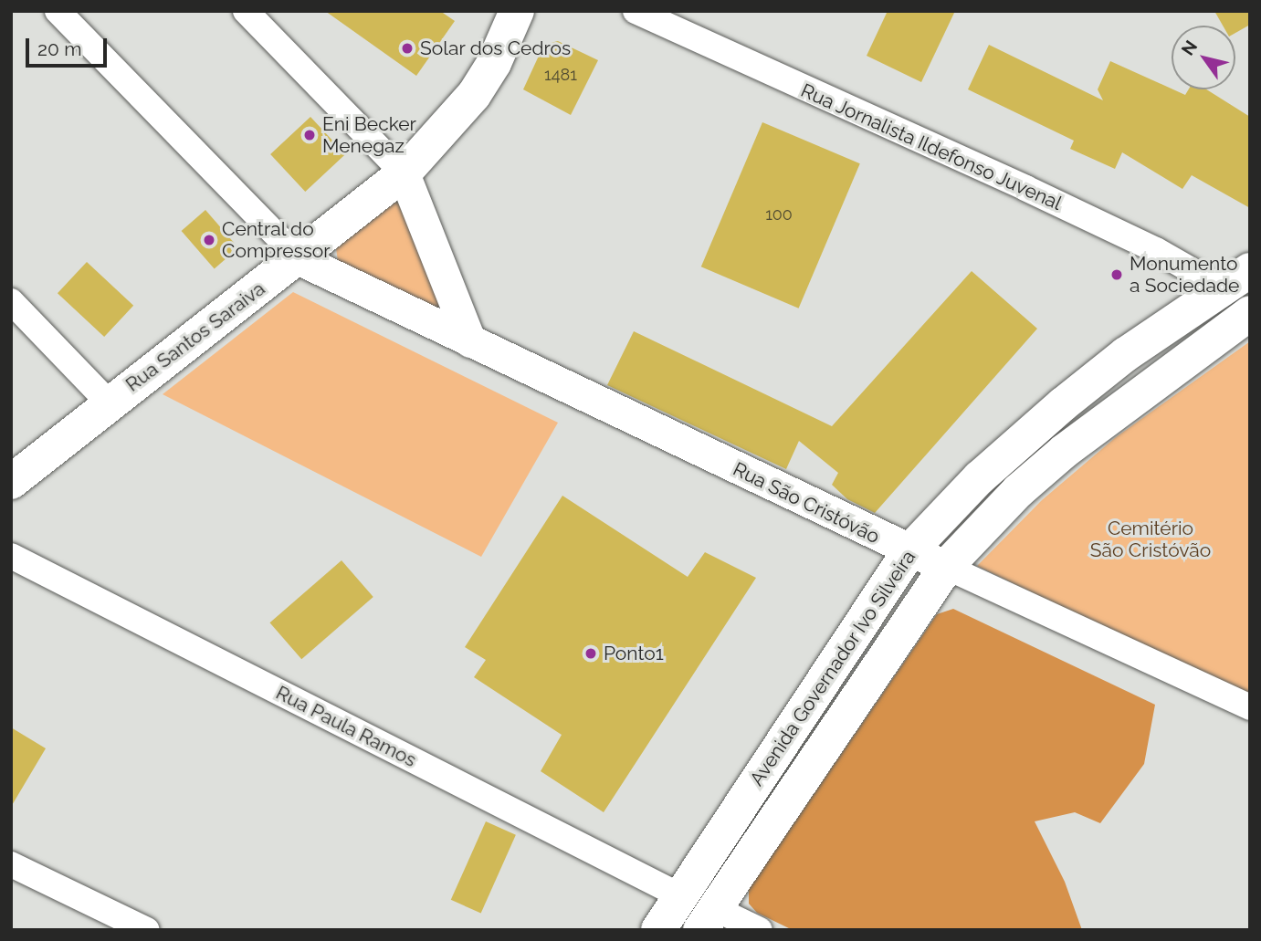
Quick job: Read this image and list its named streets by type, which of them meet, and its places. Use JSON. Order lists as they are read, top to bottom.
{
  "streets": {
    "main road": ["Rua Santos Saraiva", "Avenida Governador Ivo Silveira"],
    "street": ["Rua Jornalista Ildefonso Juvenal", "Rua São Cristóvão", "Rua Paula Ramos"]
  },
  "crossings": [
    ["Rua Jornalista Ildefonso Juvenal", "Avenida Governador Ivo Silveira"],
    ["Rua Santos Saraiva", "Rua São Cristóvão"],
    ["Rua São Cristóvão", "Avenida Governador Ivo Silveira"],
    ["Avenida Governador Ivo Silveira", "Rua Paula Ramos"]
  ],
  "parks": ["Cemitério São Cristóvão"],
  "places": [
    "Solar dos Cedros",
    "Eni Becker Menegaz",
    "Central do Compressor",
    "Monumento a Sociedade",
    "Ponto1"
  ],
  "house_numbers": ["1481", "100"],
  "scale_bar": "20 m",
  "north": "top left"
}
